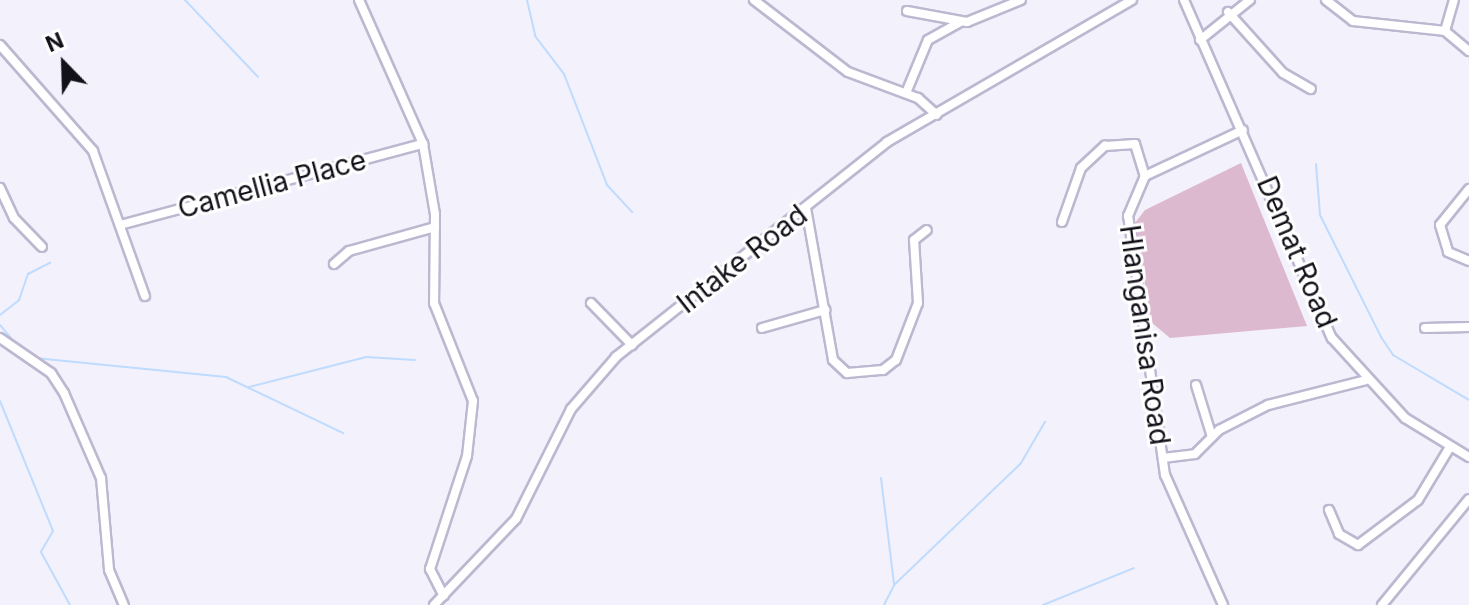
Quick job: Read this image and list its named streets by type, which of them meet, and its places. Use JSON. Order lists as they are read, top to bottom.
{
  "streets": {
    "street": [
      "Camellia Place",
      "Demat Road",
      "Intake Road",
      "Hlanganisa Road"
    ]
  },
  "north": "top left"
}
